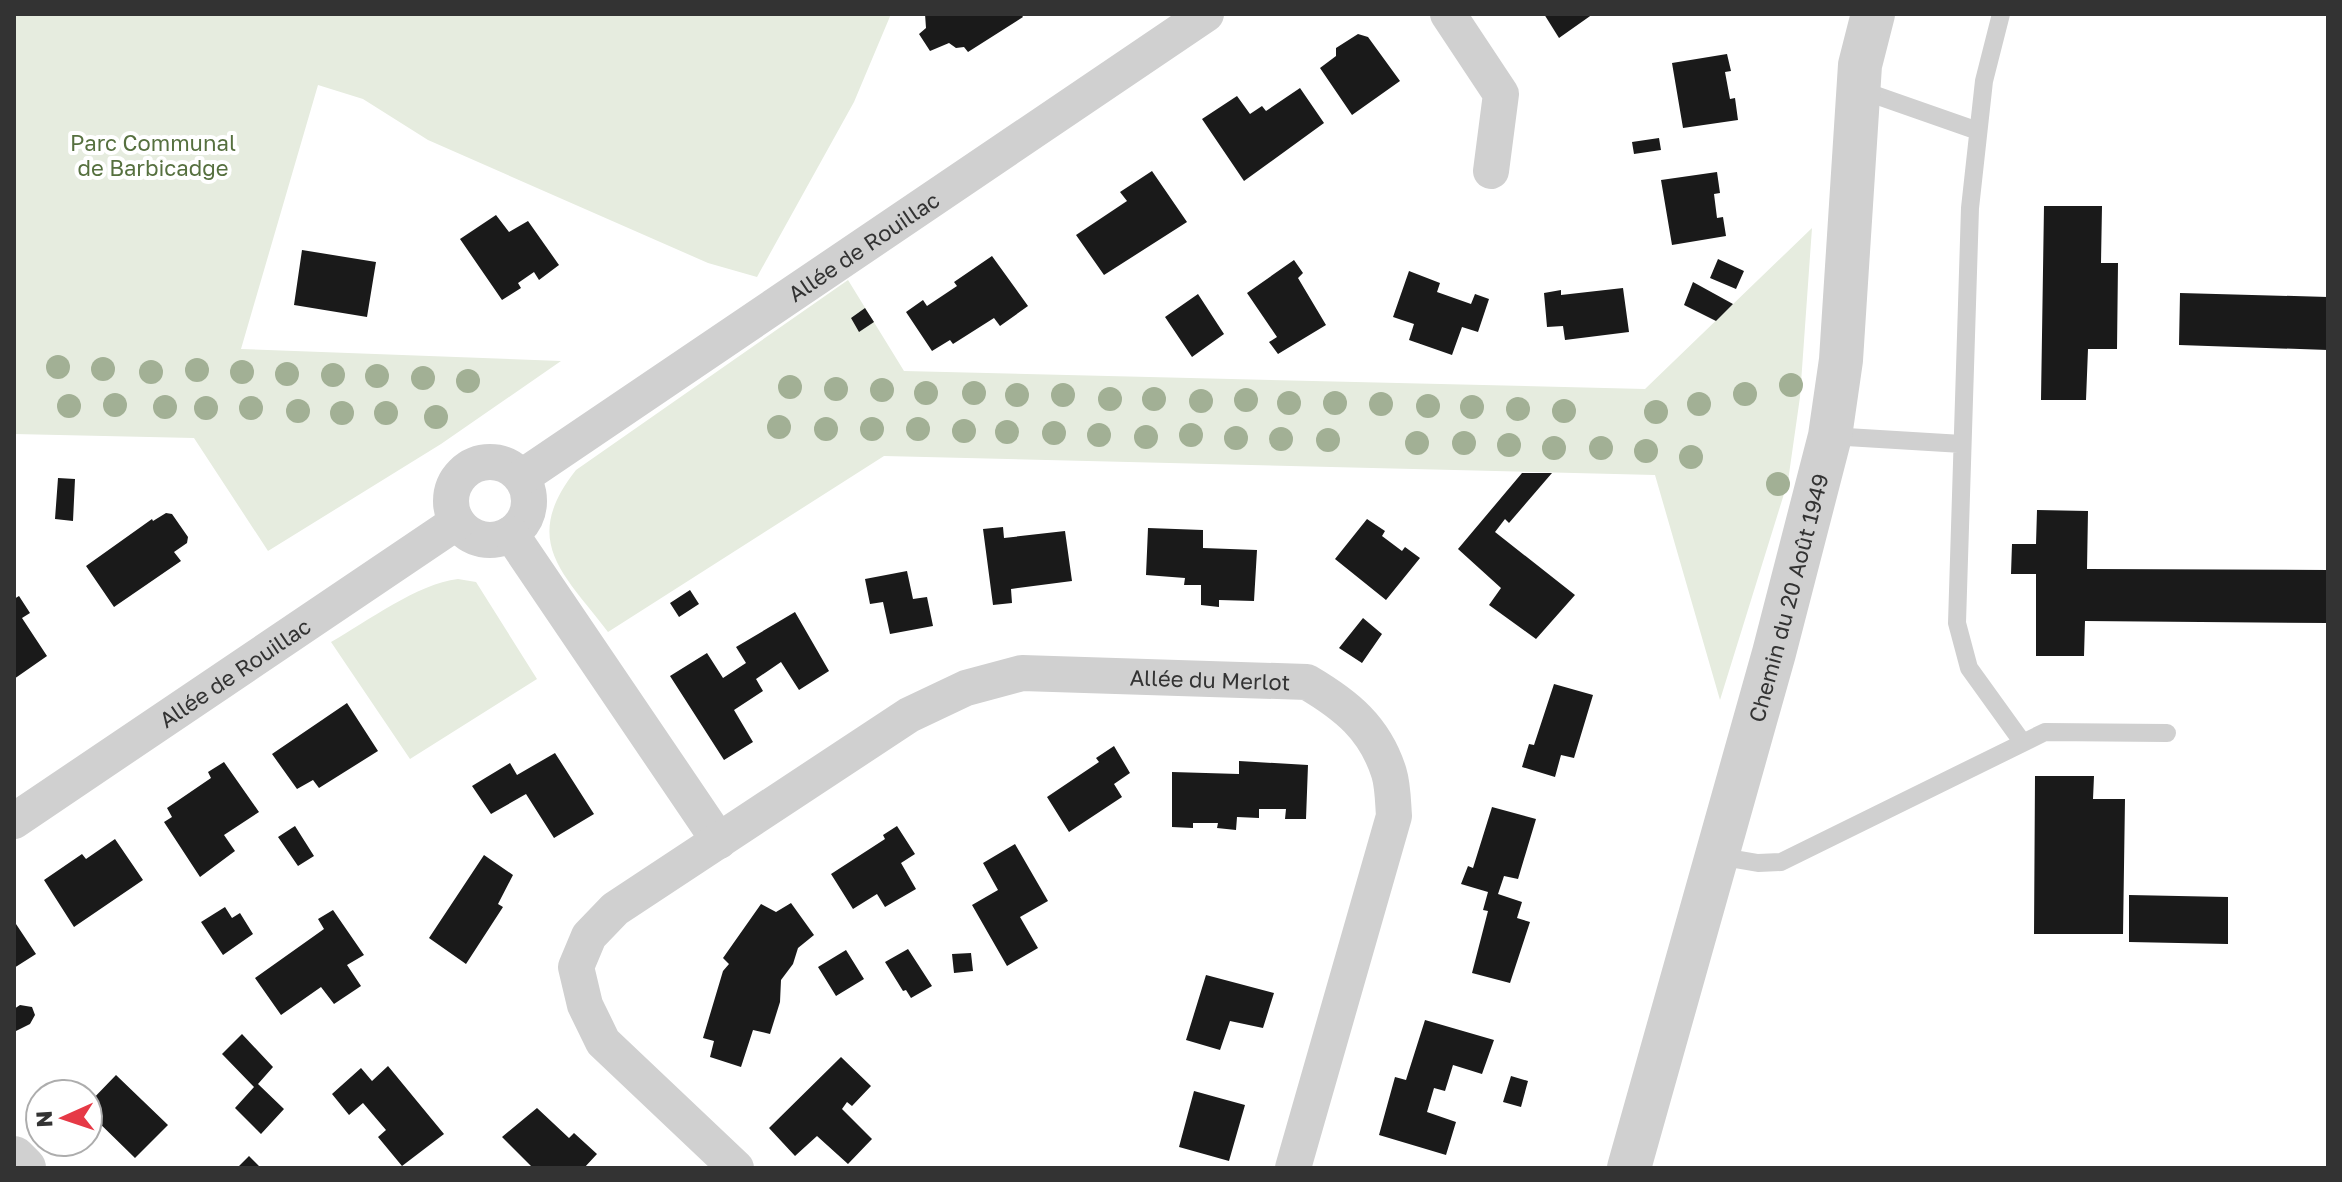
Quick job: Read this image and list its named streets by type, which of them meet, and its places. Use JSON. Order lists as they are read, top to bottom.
{
  "streets": {
    "street": ["Allée de Rouillac", "Chemin du 20 Août 1949", "Allée du Merlot"]
  },
  "parks": ["Parc Communal de Barbicadge"],
  "north": "left"
}
